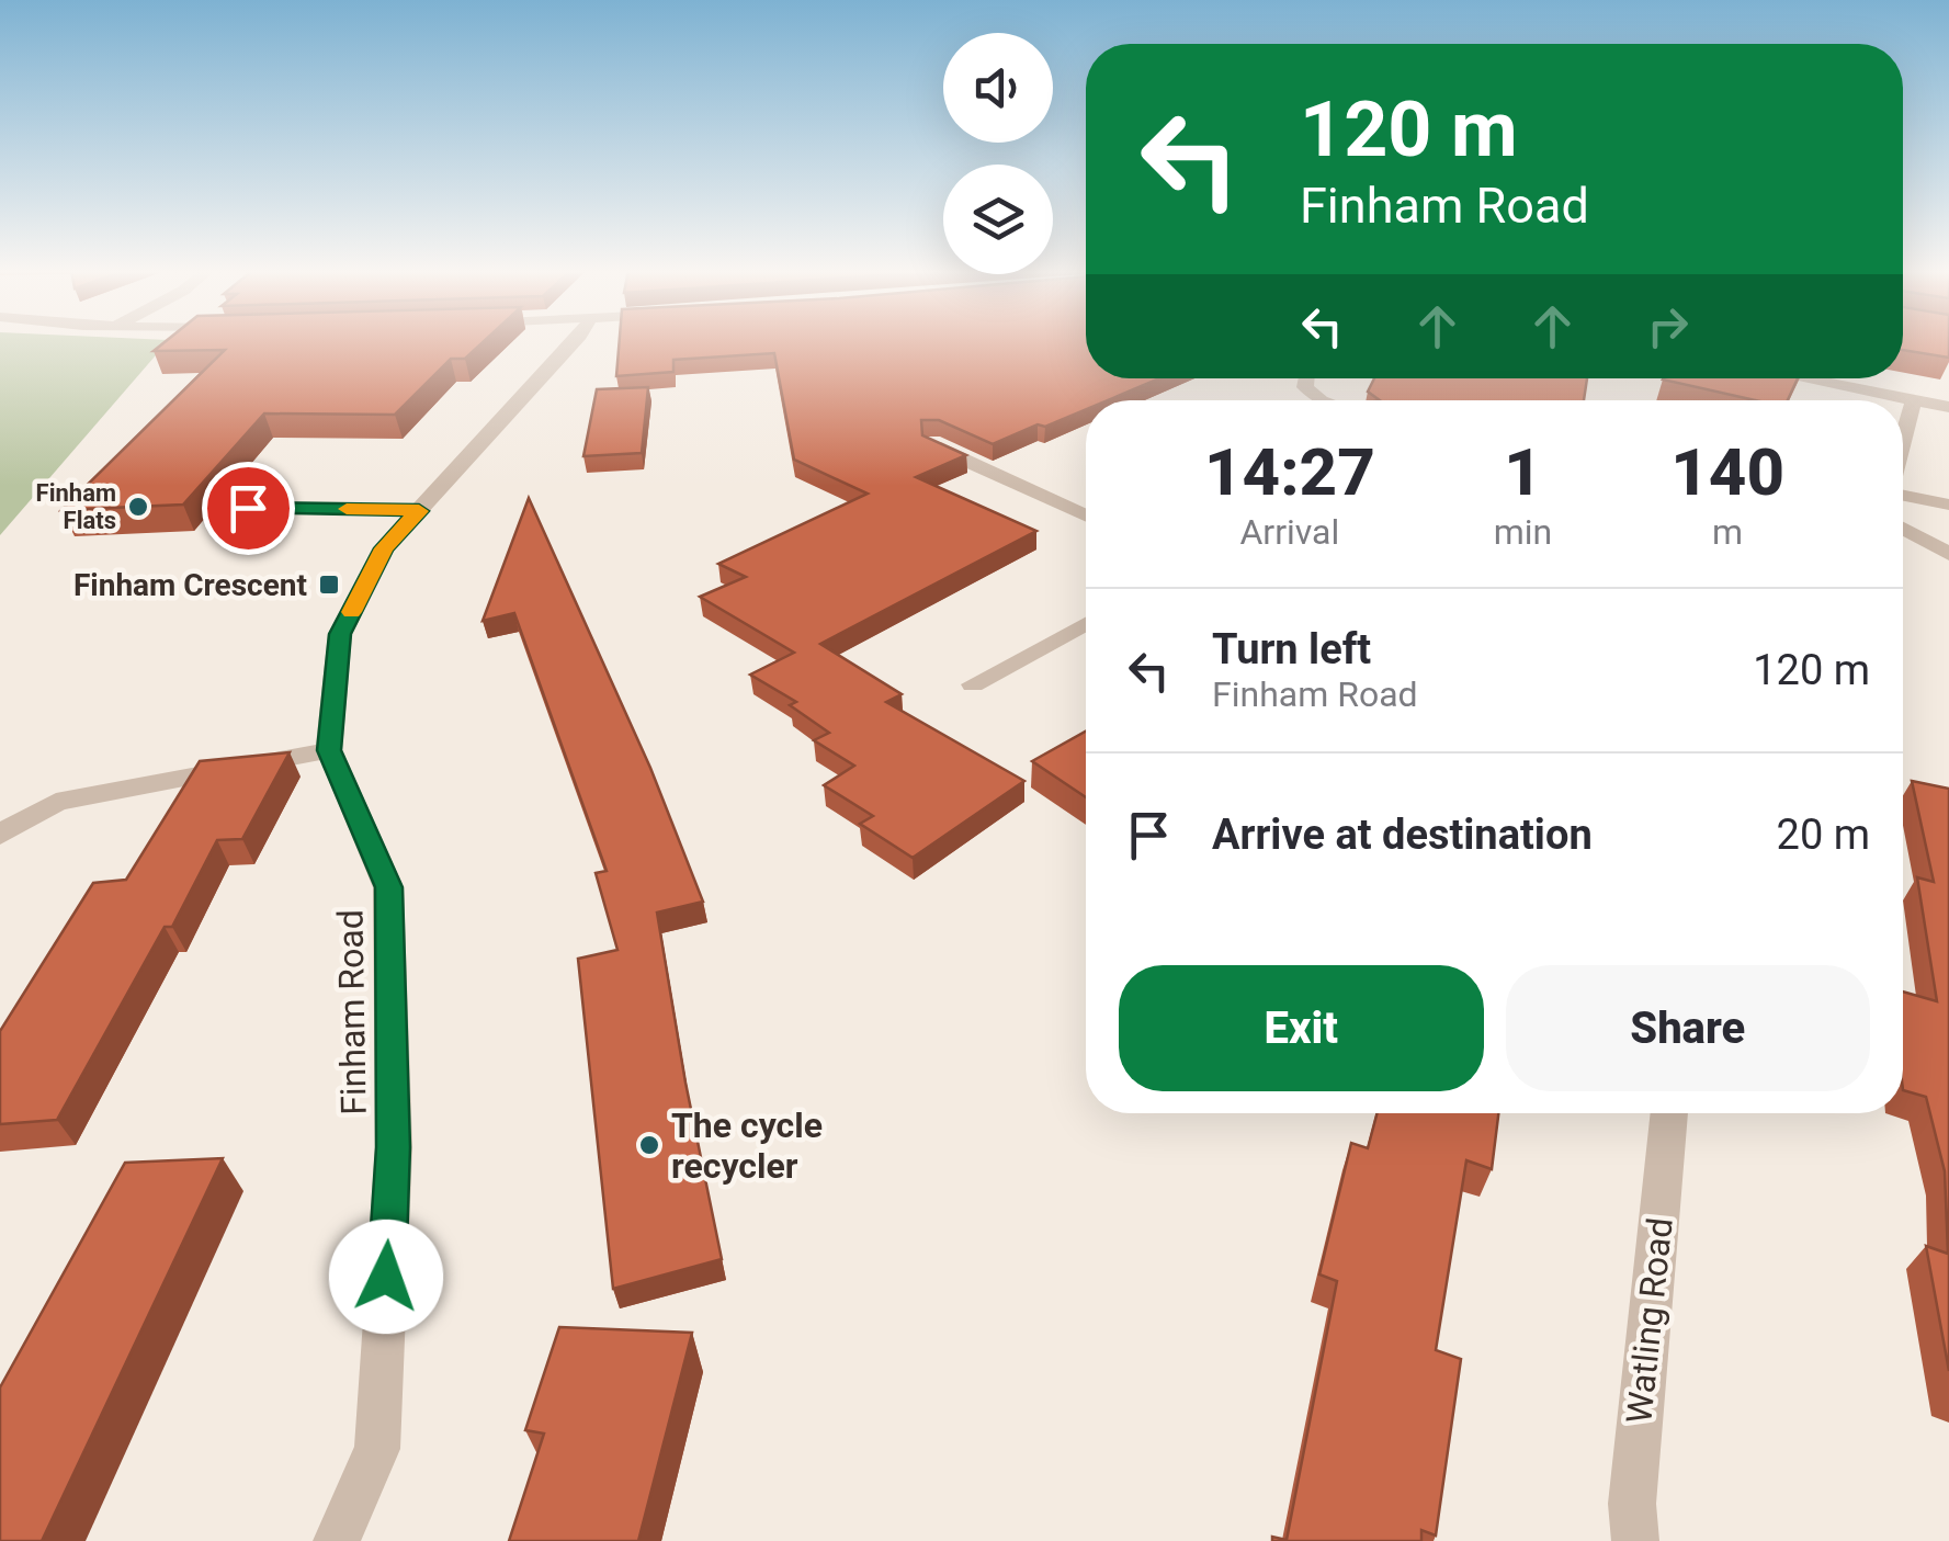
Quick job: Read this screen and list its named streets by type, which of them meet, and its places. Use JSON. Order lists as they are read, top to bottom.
{
  "streets": {
    "street": ["Finham Road", "Watling Road"]
  },
  "places": {
    "other": ["Finham Flats", "The cycle recycler"],
    "transit": ["Finham Crescent"]
  },
  "page": {
    "turn": ["120 m", "Finham Road"],
    "eta": [
      "14:27",
      "Arrival",
      "1",
      "min",
      "140",
      "m"
    ],
    "list": [
      {
        "name": "Turn left",
        "note": "Finham Road",
        "value": "120 m"
      },
      {
        "name": "Arrive at destination",
        "value": "20 m"
      }
    ],
    "buttons": ["Exit", "Share"]
  }
}
